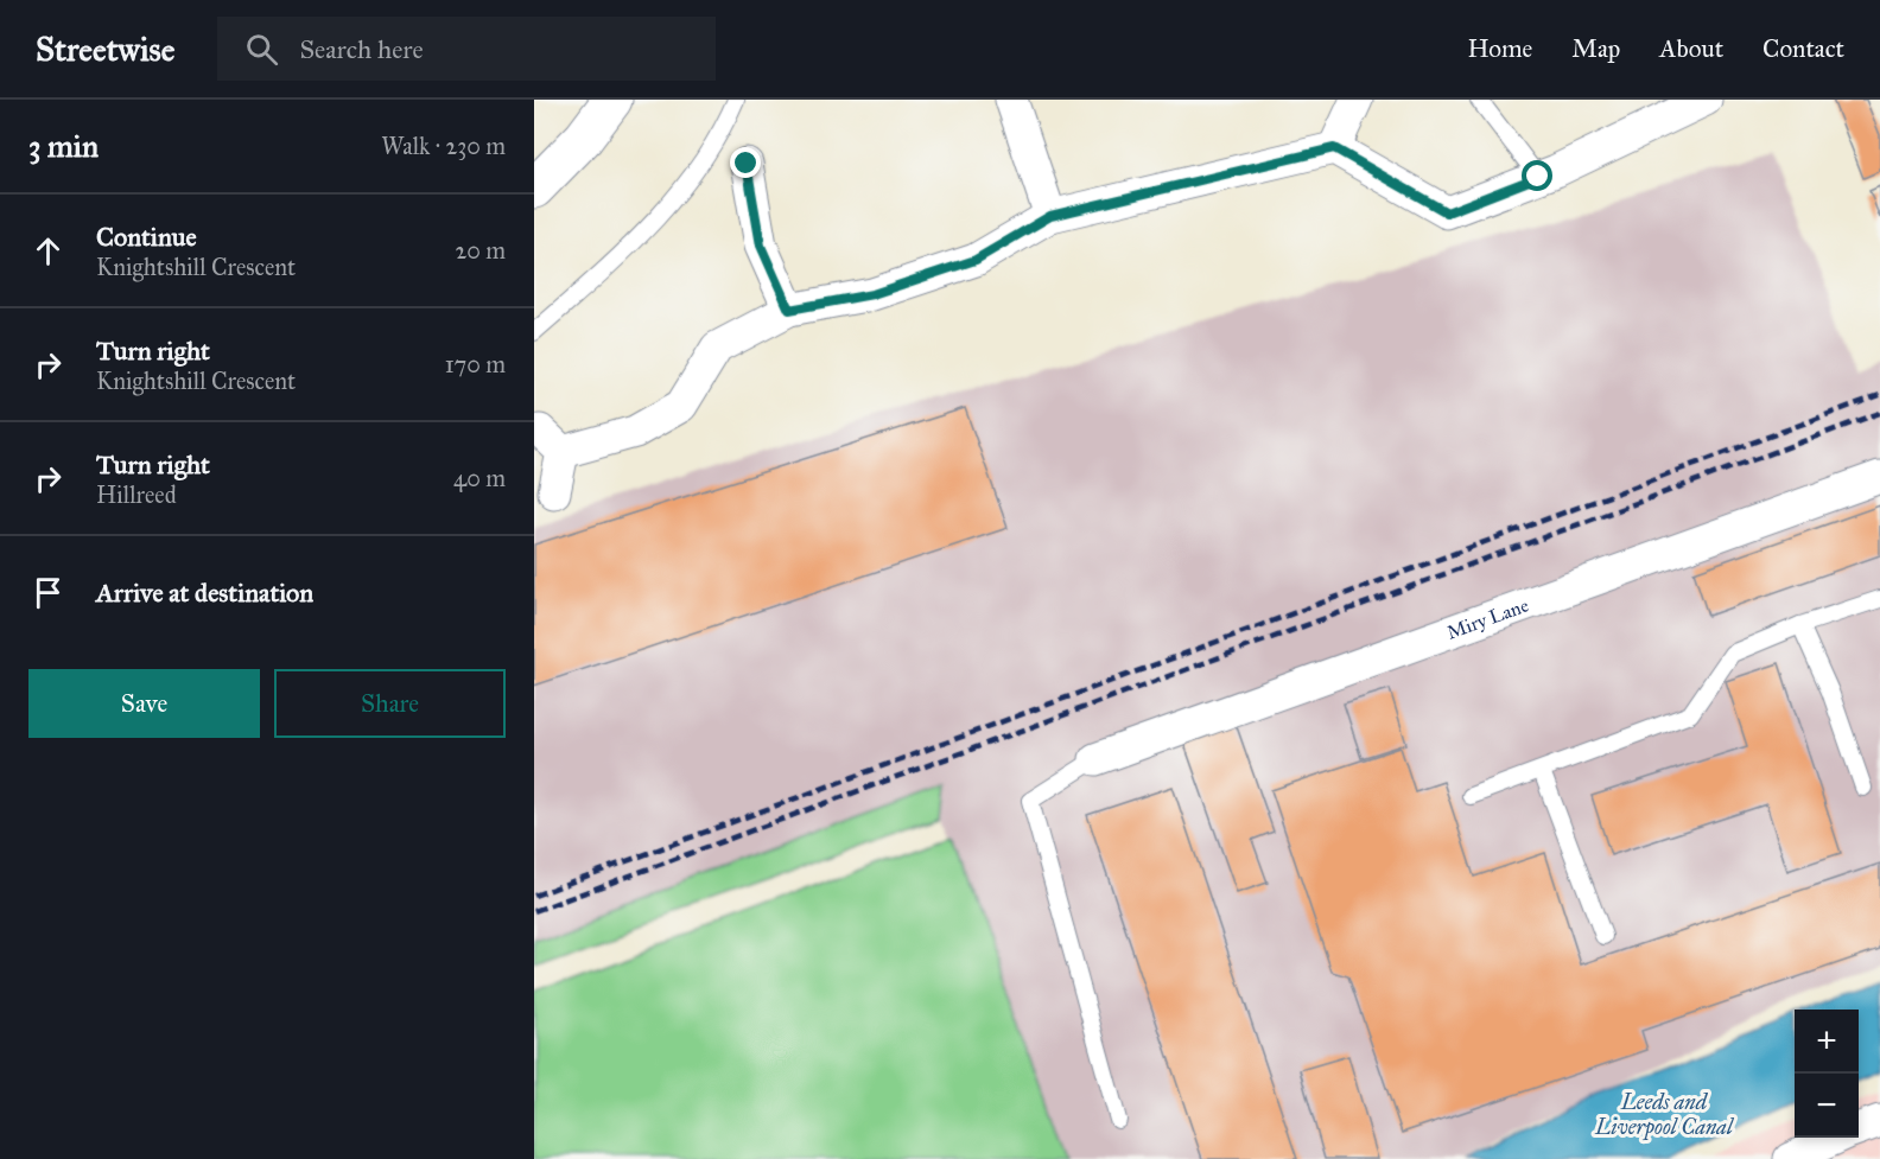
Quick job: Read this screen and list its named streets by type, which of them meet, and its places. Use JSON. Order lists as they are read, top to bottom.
{
  "streets": {
    "street": ["Miry Lane"]
  },
  "water": ["Leeds and Liverpool Canal"],
  "page": {
    "header": "Streetwise",
    "search": "Search here",
    "nav": [
      "Home",
      "Map",
      "About",
      "Contact"
    ],
    "heading": ["3 min", "Walk · 230 m"],
    "list": [
      ["Continue", "Knightshill Crescent", "20 m"],
      ["Turn right", "Knightshill Crescent", "170 m"],
      ["Turn right", "Hillreed", "40 m"],
      "Arrive at destination"
    ],
    "buttons": ["Save", "Share"],
    "map_buttons": ["+", "−"]
  }
}
